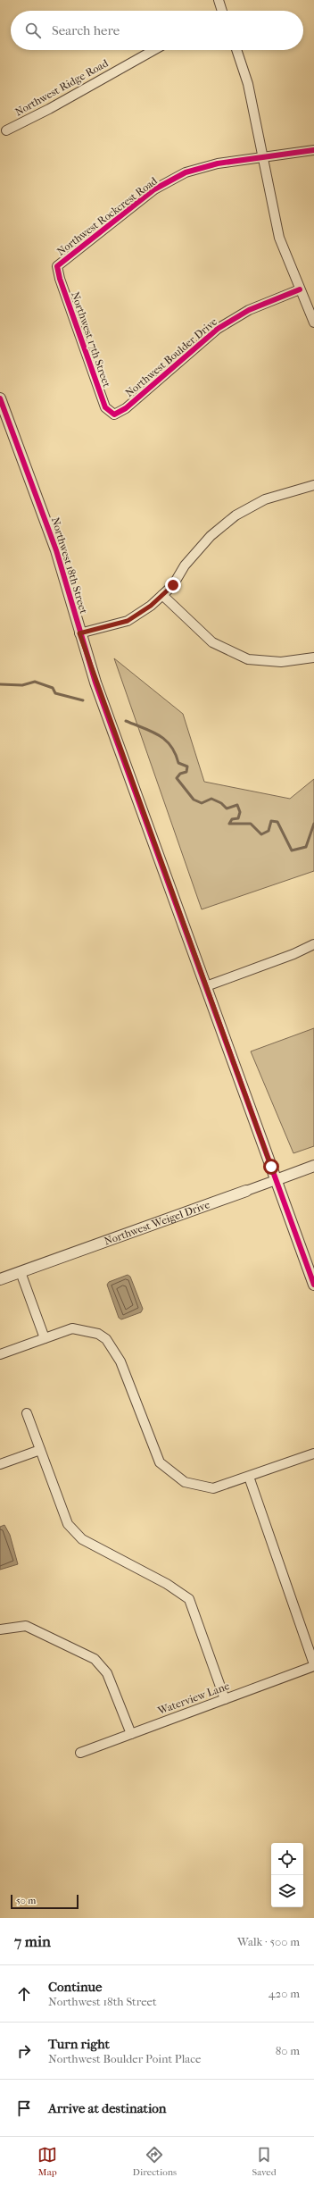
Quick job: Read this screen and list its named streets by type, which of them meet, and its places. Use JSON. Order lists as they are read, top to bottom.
{
  "streets": {
    "street": [
      "Northwest Ridge Road",
      "Northwest Rockcrest Road",
      "Northwest 17th Street",
      "Northwest Boulder Drive",
      "Northwest 18th Street",
      "Northwest Weigel Drive",
      "Waterview Lane"
    ]
  },
  "crossings": [
    ["Northwest Rockcrest Road", "Northwest 17th Street"],
    ["Northwest 17th Street", "Northwest Boulder Drive"],
    ["Northwest 18th Street", "Northwest Weigel Drive"]
  ],
  "scale_bar": "50 m",
  "page": {
    "search": "Search here",
    "scale": "50 m",
    "heading": ["7 min", "Walk · 500 m"],
    "list": [
      ["Continue", "Northwest 18th Street", "420 m"],
      ["Turn right", "Northwest Boulder Point Place", "80 m"],
      "Arrive at destination"
    ],
    "nav": ["Map", "Directions", "Saved"]
  }
}
